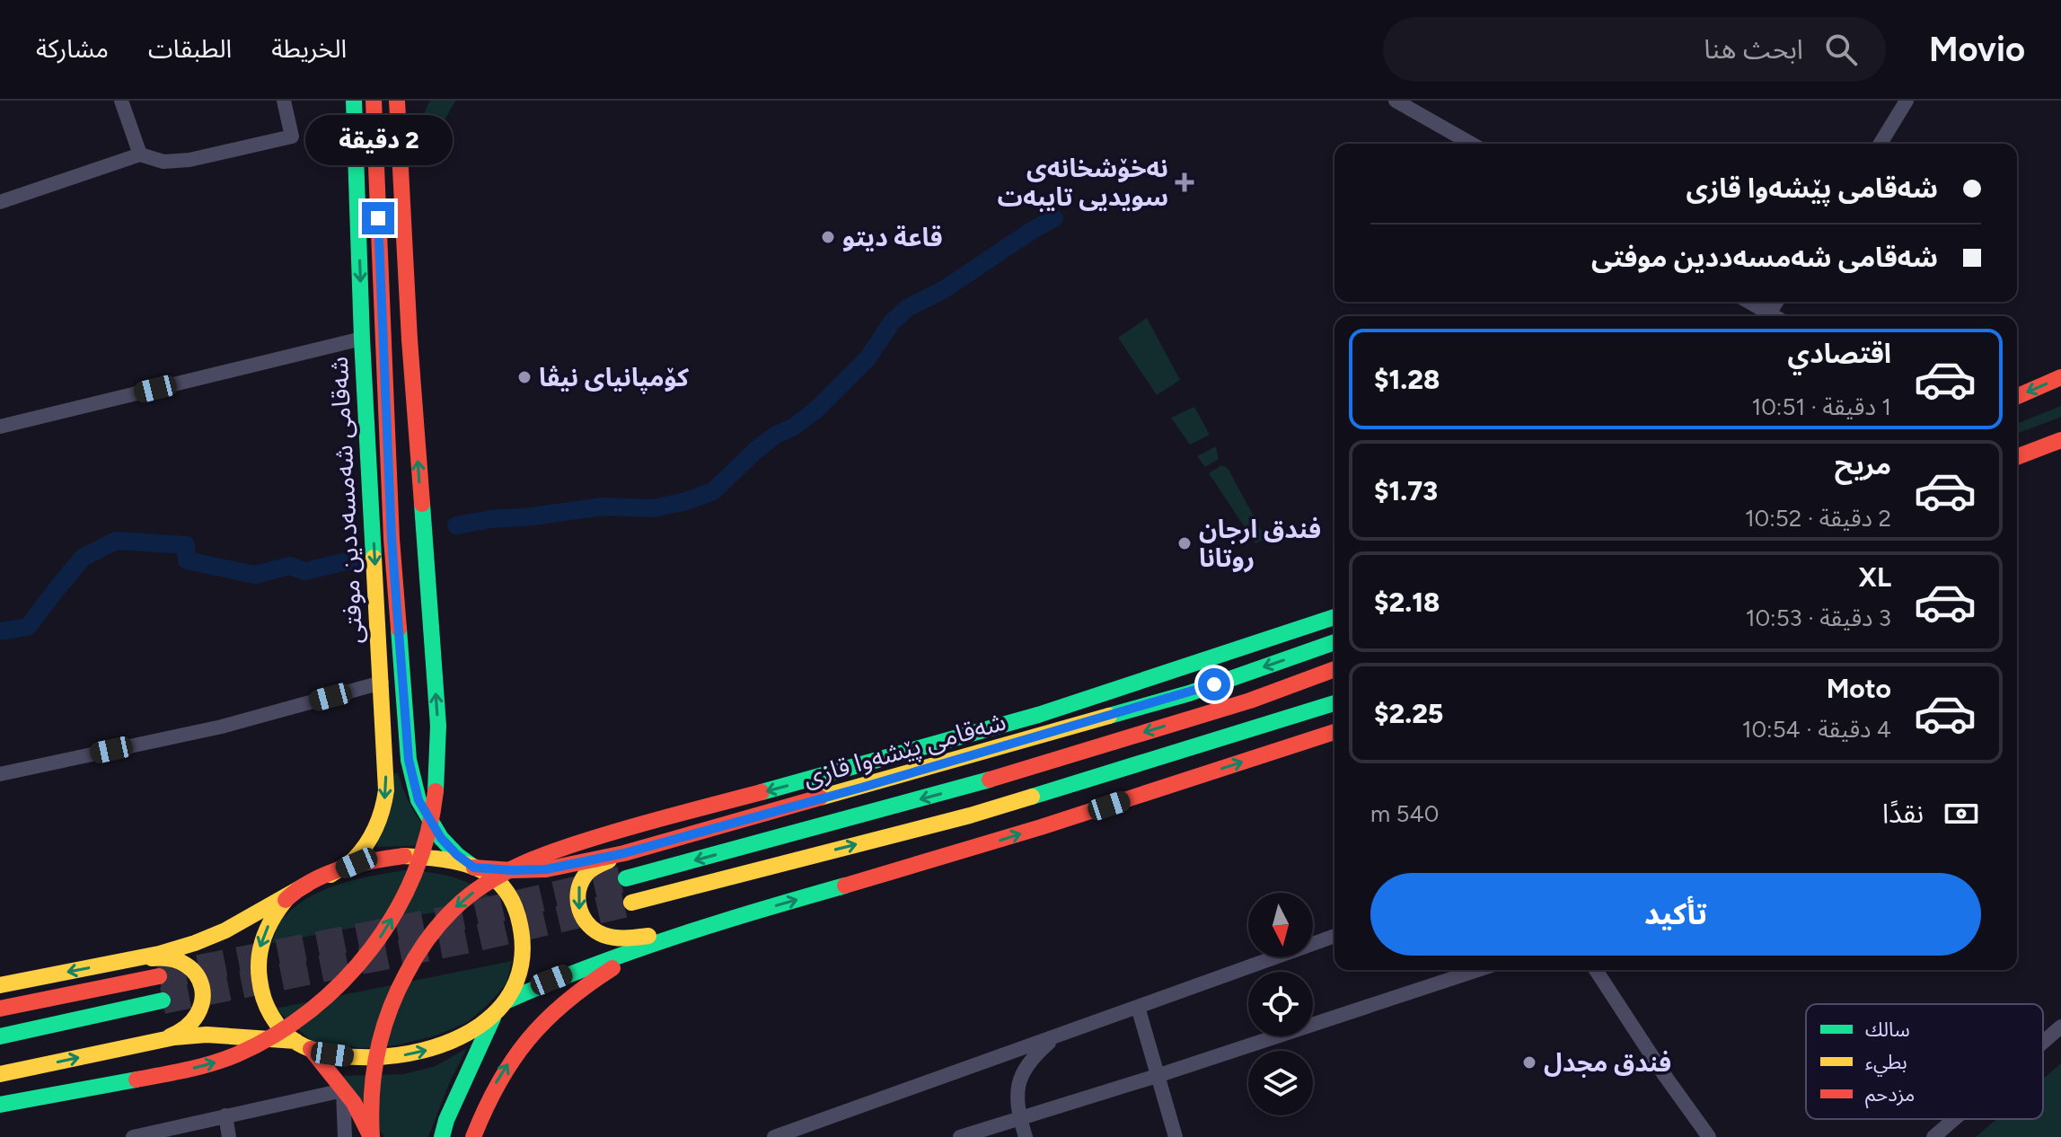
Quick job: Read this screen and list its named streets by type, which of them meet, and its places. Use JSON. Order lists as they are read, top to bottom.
{
  "streets": {
    "main road": ["شەقامی شەمسەددین موفتی", "شەقامی پێشەوا قازی"]
  },
  "crossings": [
    ["شەقامی شەمسەددین موفتی", "شەقامی پێشەوا قازی"]
  ],
  "places": {
    "health": ["نەخۆشخانەی سویدیی تایبەت"],
    "other": [
      "قاعة ديتو",
      "کۆمپانیای نیڤا",
      "فندق ارجان روتانا",
      "فندق مجدل"
    ]
  },
  "legend": ["سالك", "بطيء", "مزدحم"],
  "north": "bottom",
  "page": {
    "header": "Movio",
    "search": "ابحث هنا",
    "nav": ["الخريطة", "الطبقات", "مشاركة"],
    "bubble": "2 دقيقة",
    "banner": ["شەقامی پێشەوا قازی", "شەقامی شەمسەددین موفتی"],
    "list": [
      {
        "name": "اقتصادي",
        "note": "1 دقيقة · 10:51",
        "value": "$1.28"
      },
      {
        "name": "مريح",
        "note": "2 دقيقة · 10:52",
        "value": "$1.73"
      },
      {
        "name": "XL",
        "note": "3 دقيقة · 10:53",
        "value": "$2.18"
      },
      {
        "name": "Moto",
        "note": "4 دقيقة · 10:54",
        "value": "$2.25"
      }
    ],
    "pay": ["نقدًا", "540 m"],
    "buttons": "تأكيد"
  }
}
